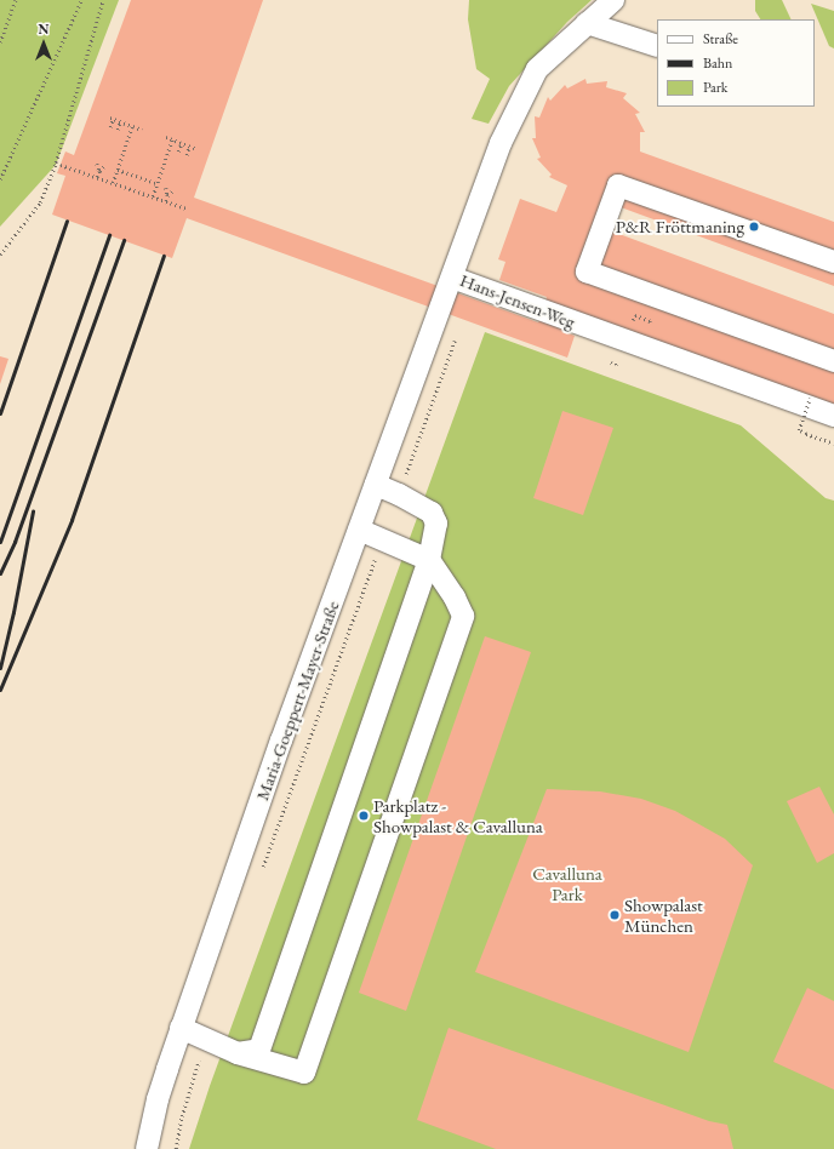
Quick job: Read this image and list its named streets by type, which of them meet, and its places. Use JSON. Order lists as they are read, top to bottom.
{
  "streets": {
    "street": ["Hans-Jensen-Weg", "Maria-Goeppert-Mayer-Straße"]
  },
  "crossings": [
    ["Hans-Jensen-Weg", "Maria-Goeppert-Mayer-Straße"]
  ],
  "parks": ["Cavalluna Park"],
  "places": ["P&R Fröttmaning", "Parkplatz - Showpalast & Cavalluna", "Showpalast München"],
  "legend": ["Straße", "Bahn", "Park"],
  "north": "top"
}
